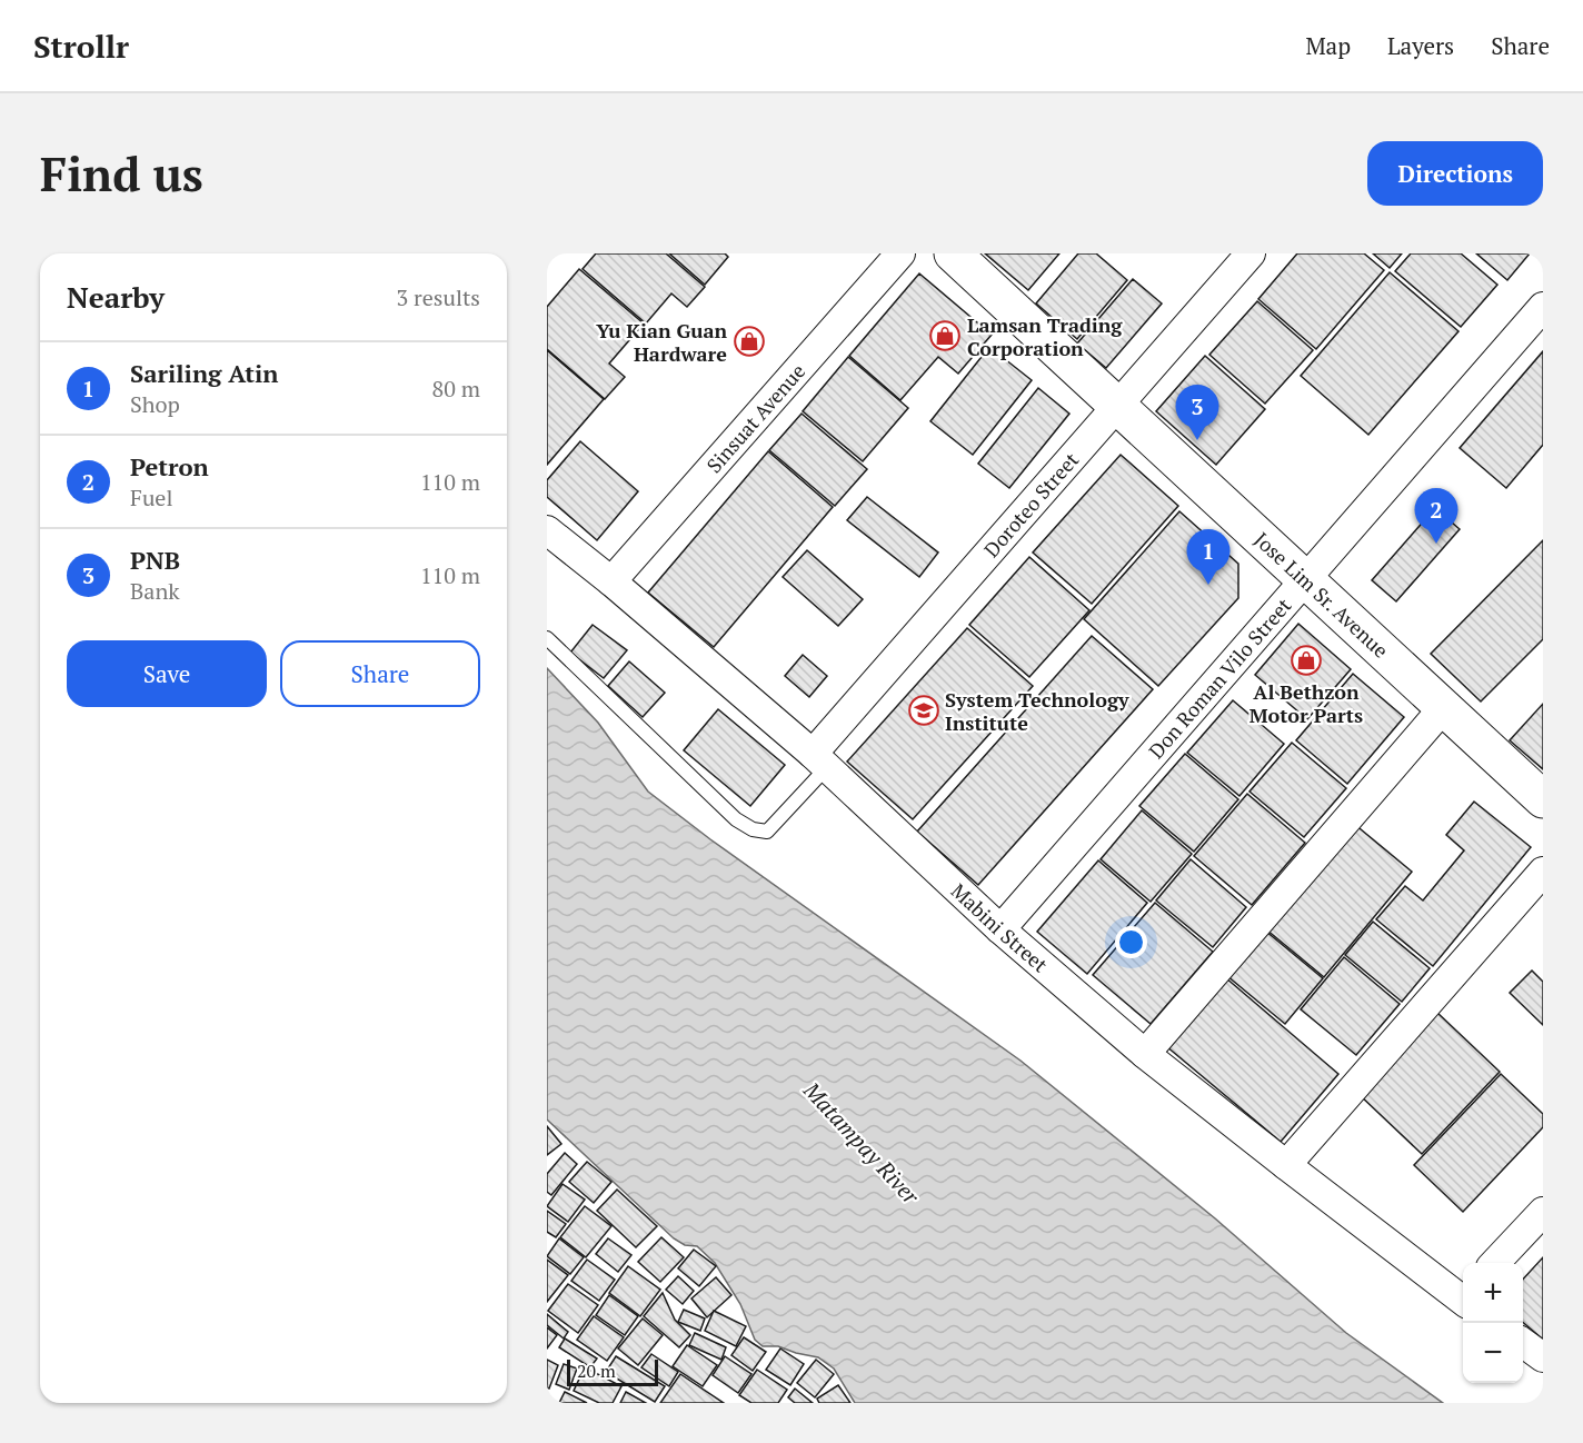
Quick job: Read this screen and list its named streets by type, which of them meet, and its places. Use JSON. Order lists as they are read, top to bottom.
{
  "streets": {
    "main road": ["Jose Lim Sr. Avenue"],
    "street": [
      "Sinsuat Avenue",
      "Doroteo Street",
      "Don Roman Vilo Street",
      "Mabini Street"
    ]
  },
  "crossings": [
    ["Sinsuat Avenue", "Mabini Street"],
    ["Doroteo Street", "Jose Lim Sr. Avenue"],
    ["Doroteo Street", "Mabini Street"],
    ["Jose Lim Sr. Avenue", "Don Roman Vilo Street"],
    ["Don Roman Vilo Street", "Mabini Street"]
  ],
  "water": ["Matampay River"],
  "places": {
    "shop": ["Lamsan Trading Corporation", "Yu Kian Guan Hardware", "Al Bethzon Motor Parts"],
    "school or university": ["System Technology Institute"]
  },
  "scale_bar": "20 m",
  "page": {
    "header": "Strollr",
    "nav": ["Map", "Layers", "Share"],
    "buttons": [
      "Directions",
      ["Save", "Share"]
    ],
    "title": "Find us",
    "heading": ["Nearby", "3 results"],
    "list": [
      {
        "mark": "1",
        "name": "Sariling Atin",
        "note": "Shop",
        "value": "80 m"
      },
      {
        "mark": "2",
        "name": "Petron",
        "note": "Fuel",
        "value": "110 m"
      },
      {
        "mark": "3",
        "name": "PNB",
        "note": "Bank",
        "value": "110 m"
      }
    ],
    "pins": ["3", "2", "1"],
    "map_buttons": ["+", "−"],
    "scale": "20 m"
  }
}
